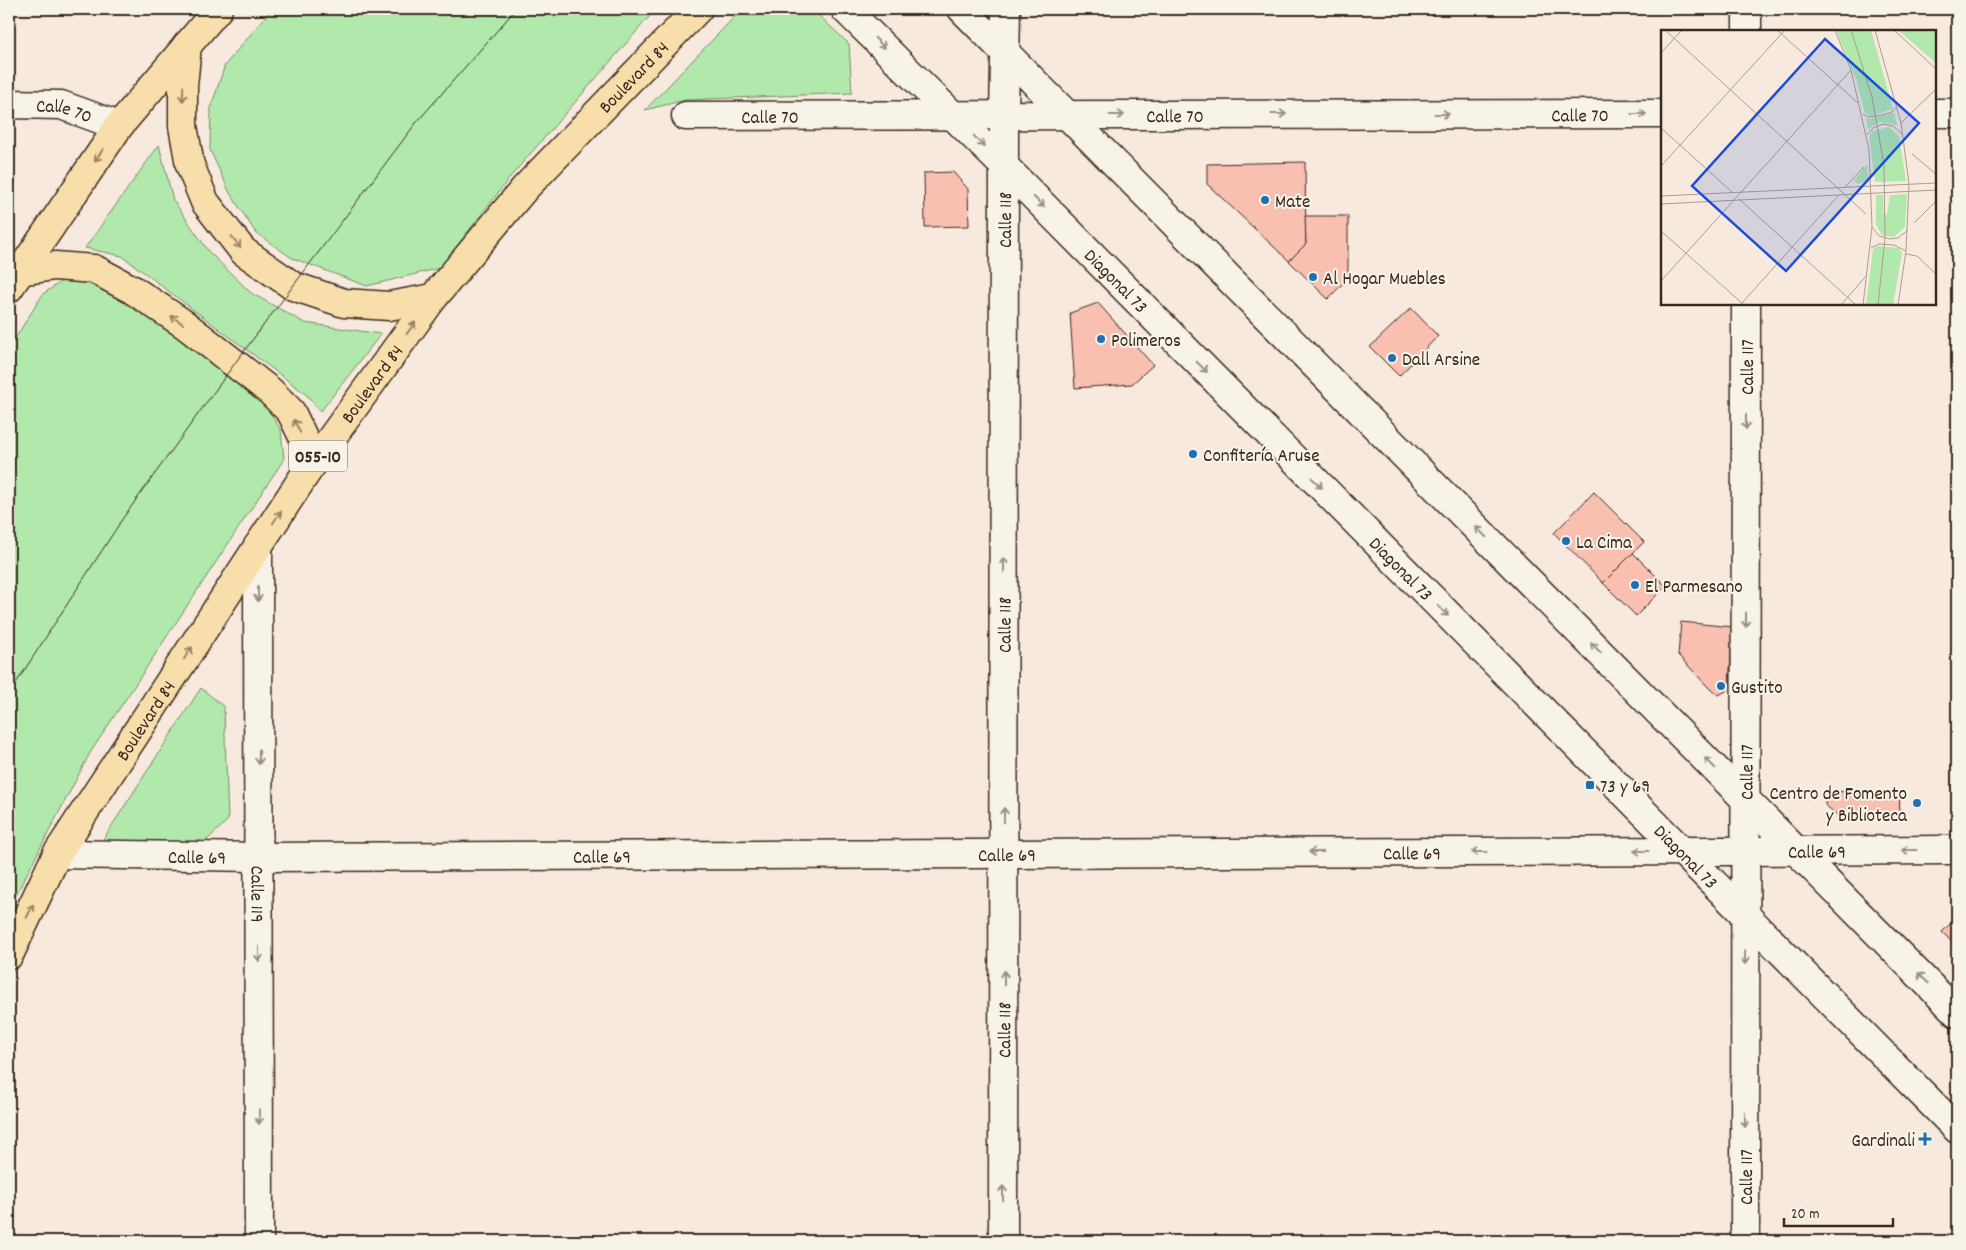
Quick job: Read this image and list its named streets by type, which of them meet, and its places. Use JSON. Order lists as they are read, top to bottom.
{
  "streets": {
    "highway": ["Boulevard 84", "055-10"],
    "street": [
      "Calle 70",
      "Calle 118",
      "Diagonal 73",
      "Calle 117",
      "Calle 69",
      "Calle 119"
    ]
  },
  "crossings": [
    ["Boulevard 84", "Calle 69"],
    ["Boulevard 84", "Calle 119"],
    ["Calle 70", "Calle 118"],
    ["Calle 70", "Diagonal 73"],
    ["Calle 118", "Diagonal 73"],
    ["Calle 118", "Calle 69"],
    ["Diagonal 73", "Calle 117"],
    ["Diagonal 73", "Calle 69"],
    ["Calle 117", "Calle 69"],
    ["Calle 69", "Calle 119"]
  ],
  "one_way": [
    "Boulevard 84",
    "Calle 70",
    "Calle 118",
    "Calle 117",
    "Calle 69",
    "Calle 119"
  ],
  "places": {
    "other": [
      "Mate",
      "Al Hogar Muebles",
      "Polimeros",
      "Dall Arsine",
      "Confitería Aruse",
      "La Cima",
      "El Parmesano",
      "Gustito",
      "Centro de Fomento y Biblioteca"
    ],
    "transit": ["73 y 69"],
    "health": ["Gardinali"]
  },
  "scale_bar": "20 m"
}
